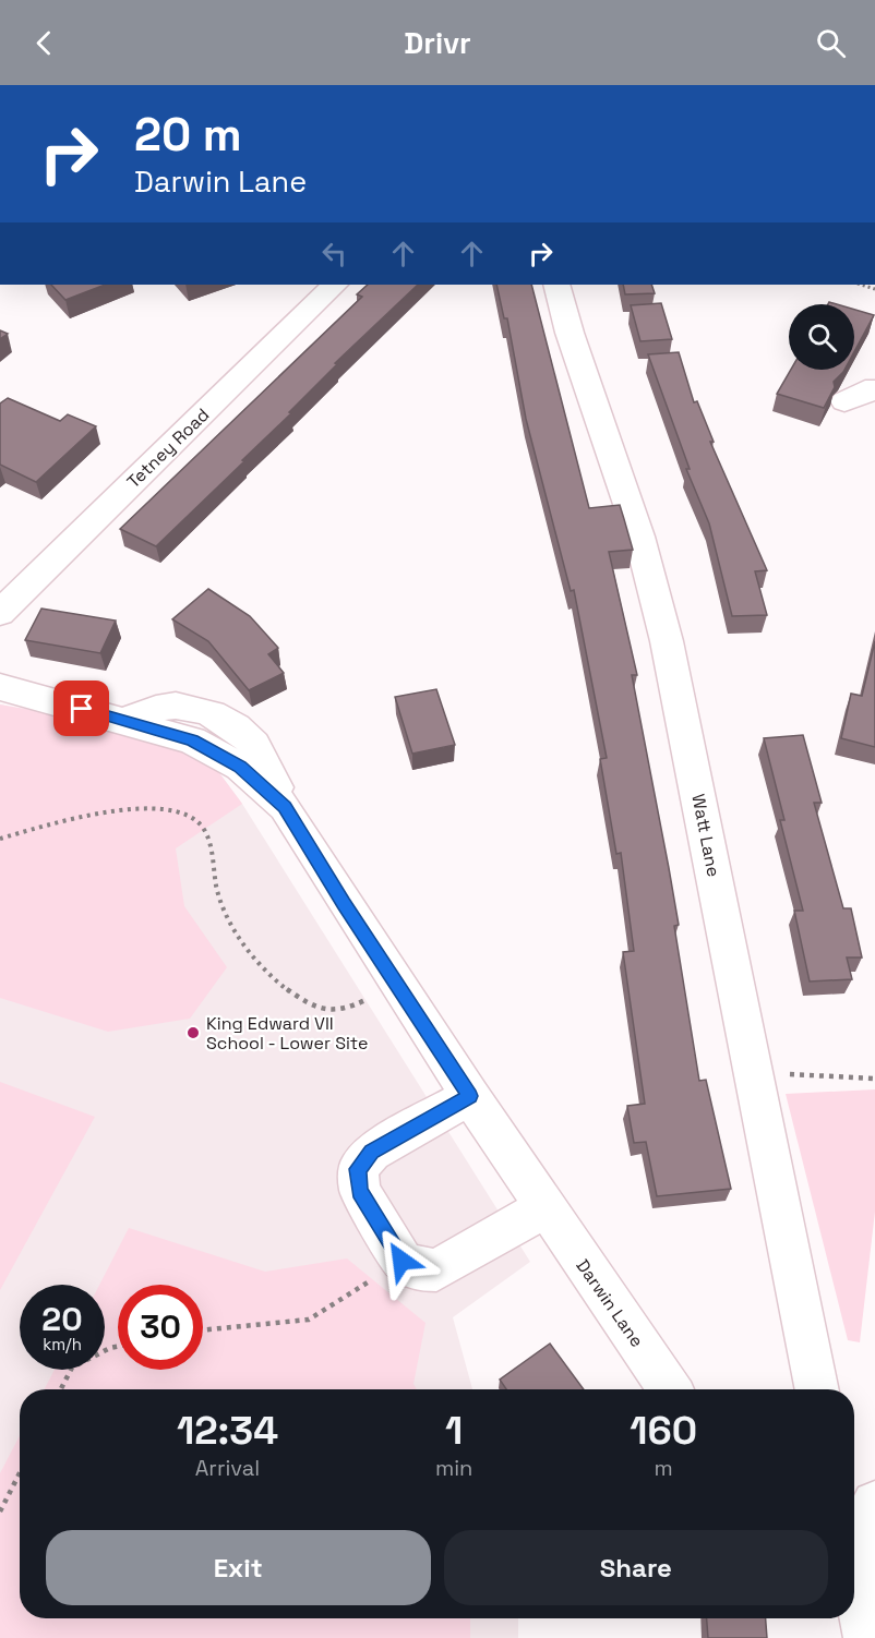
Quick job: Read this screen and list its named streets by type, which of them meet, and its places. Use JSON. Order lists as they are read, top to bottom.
{
  "streets": {
    "street": ["Tetney Road", "Watt Lane", "Darwin Lane"]
  },
  "places": ["King Edward VII School - Lower Site"],
  "page": {
    "header": "Drivr",
    "turn": ["20 m", "Darwin Lane"],
    "speed": "20 km/h",
    "limit": "30",
    "eta": [
      "12:34",
      "Arrival",
      "1",
      "min",
      "160",
      "m"
    ],
    "buttons": ["Exit", "Share"]
  }
}
